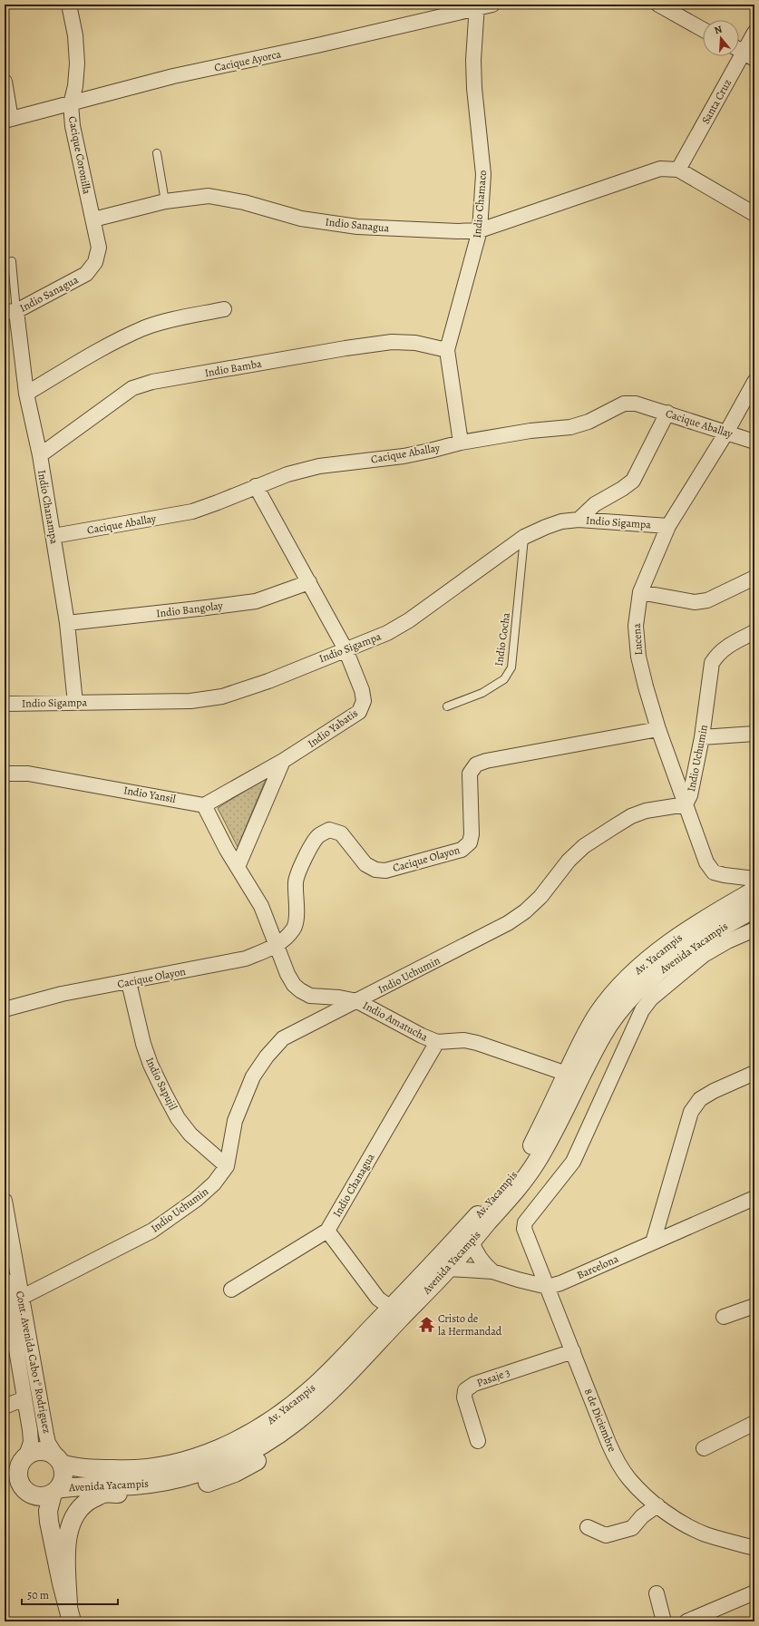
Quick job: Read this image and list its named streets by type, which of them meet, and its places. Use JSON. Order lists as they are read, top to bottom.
{
  "streets": {
    "street": [
      "Cacique Ayorca",
      "Santa Cruz",
      "Cacique Coronilla",
      "Indio Chamaco",
      "Indio Sanagua",
      "Indio Bamba",
      "Cacique Aballay",
      "Indio Chanampa",
      "Indio Sigampa",
      "Indio Bangolay",
      "Lucena",
      "Indio Yabatis",
      "Indio Uchumin",
      "Indio Yansil",
      "Cacique Olayon",
      "Avenida Yacampis",
      "Av. Yacampis",
      "Indio Amatucha",
      "Indio Sapujil",
      "Indio Chanagua",
      "Barcelona",
      "Cont. Avenida Cabo 1° Rodriguez",
      "Pasaje 3",
      "8 de Diciembre"
    ],
    "lane": ["Indio Cocha"]
  },
  "crossings": [
    ["Cacique Ayorca", "Cacique Coronilla"],
    ["Cacique Ayorca", "Indio Chamaco"],
    ["Santa Cruz", "Indio Sanagua"],
    ["Cacique Coronilla", "Indio Sanagua"],
    ["Indio Chamaco", "Indio Sanagua"],
    ["Indio Chamaco", "Indio Bamba"],
    ["Indio Chamaco", "Cacique Aballay"],
    ["Indio Sanagua", "Indio Chanampa"],
    ["Indio Bamba", "Indio Chanampa"],
    ["Cacique Aballay", "Indio Chanampa"],
    ["Cacique Aballay", "Lucena"],
    ["Cacique Aballay", "Indio Yabatis"],
    ["Indio Chanampa", "Indio Sigampa"],
    ["Indio Chanampa", "Indio Bangolay"],
    ["Indio Sigampa", "Indio Cocha"],
    ["Indio Sigampa", "Lucena"],
    ["Indio Sigampa", "Indio Yabatis"],
    ["Indio Bangolay", "Indio Yabatis"],
    ["Lucena", "Indio Uchumin"],
    ["Lucena", "Cacique Olayon"],
    ["Indio Uchumin", "Indio Amatucha"],
    ["Indio Uchumin", "Indio Sapujil"],
    ["Indio Uchumin", "Cont. Avenida Cabo 1° Rodriguez"],
    ["Indio Yansil", "Indio Amatucha"],
    ["Cacique Olayon", "Indio Amatucha"],
    ["Cacique Olayon", "Indio Sapujil"],
    ["Avenida Yacampis", "Av. Yacampis"],
    ["Avenida Yacampis", "Cont. Avenida Cabo 1° Rodriguez"],
    ["Av. Yacampis", "Indio Amatucha"],
    ["Av. Yacampis", "Cont. Avenida Cabo 1° Rodriguez"],
    ["Indio Amatucha", "Indio Chanagua"],
    ["Barcelona", "8 de Diciembre"],
    ["Pasaje 3", "8 de Diciembre"]
  ],
  "places": {
    "temple": ["Cristo de la Hermandad"]
  },
  "scale_bar": "50 m",
  "north": "top"
}
